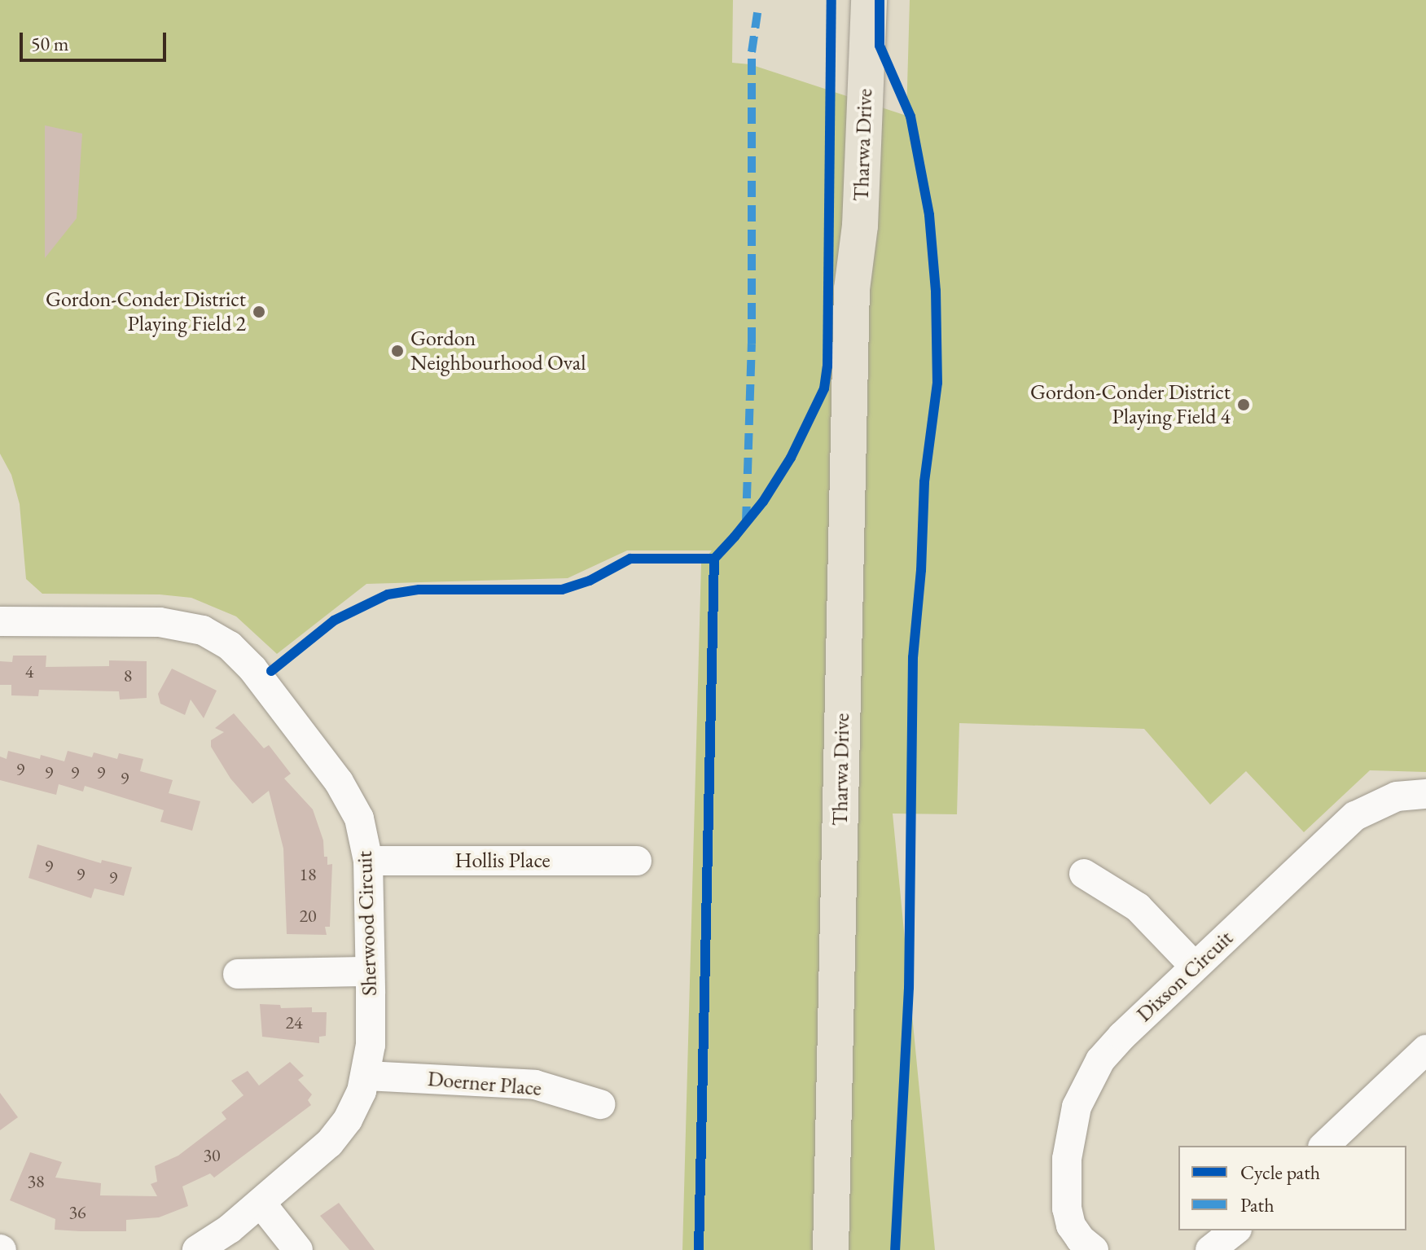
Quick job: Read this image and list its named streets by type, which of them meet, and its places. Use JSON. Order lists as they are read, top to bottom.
{
  "streets": {
    "main road": ["Tharwa Drive"],
    "street": [
      "Hollis Place",
      "Sherwood Circuit",
      "Dixson Circuit",
      "Doerner Place"
    ]
  },
  "crossings": [
    ["Hollis Place", "Sherwood Circuit"],
    ["Sherwood Circuit", "Doerner Place"]
  ],
  "places": ["Gordon-Conder District Playing Field 2", "Gordon Neighbourhood Oval", "Gordon-Conder District Playing Field 4"],
  "house_numbers": [
    "4",
    "8",
    "9",
    "9",
    "9",
    "9",
    "9",
    "9",
    "9",
    "18",
    "9",
    "20",
    "24",
    "30",
    "38",
    "36"
  ],
  "legend": ["Cycle path", "Path"],
  "scale_bar": "50 m"
}
